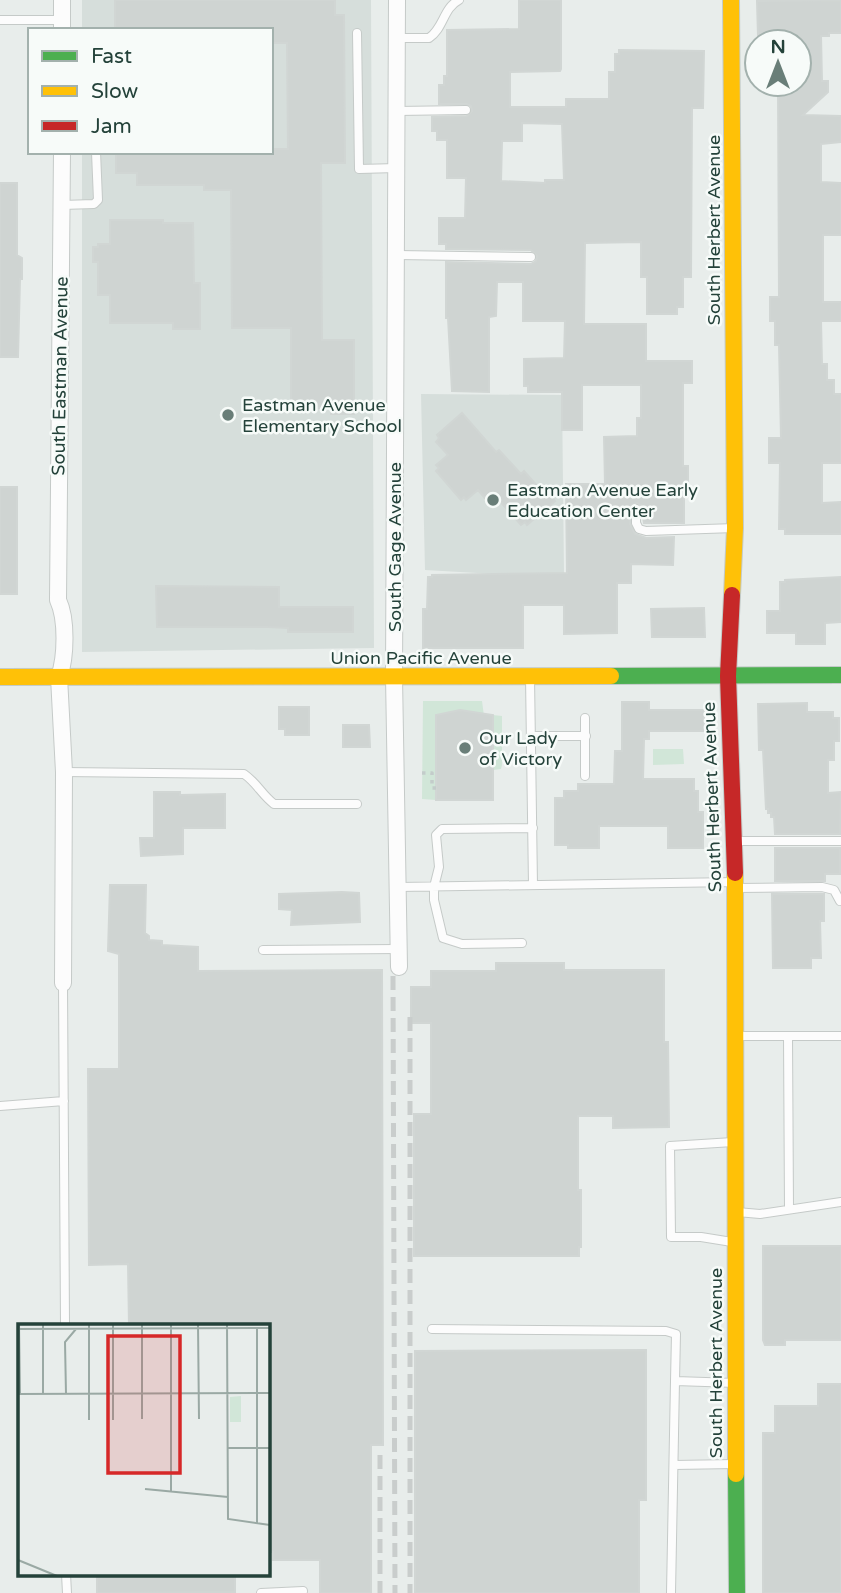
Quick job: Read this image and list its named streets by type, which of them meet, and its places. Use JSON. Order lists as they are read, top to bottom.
{
  "streets": {
    "street": [
      "South Herbert Avenue",
      "South Eastman Avenue",
      "South Gage Avenue",
      "Union Pacific Avenue"
    ]
  },
  "crossings": [
    ["South Herbert Avenue", "Union Pacific Avenue"],
    ["South Eastman Avenue", "Union Pacific Avenue"],
    ["South Gage Avenue", "Union Pacific Avenue"]
  ],
  "places": ["Eastman Avenue Elementary School", "Eastman Avenue Early Education Center", "Our Lady of Victory"],
  "legend": ["Fast", "Slow", "Jam"],
  "north": "top"
}
